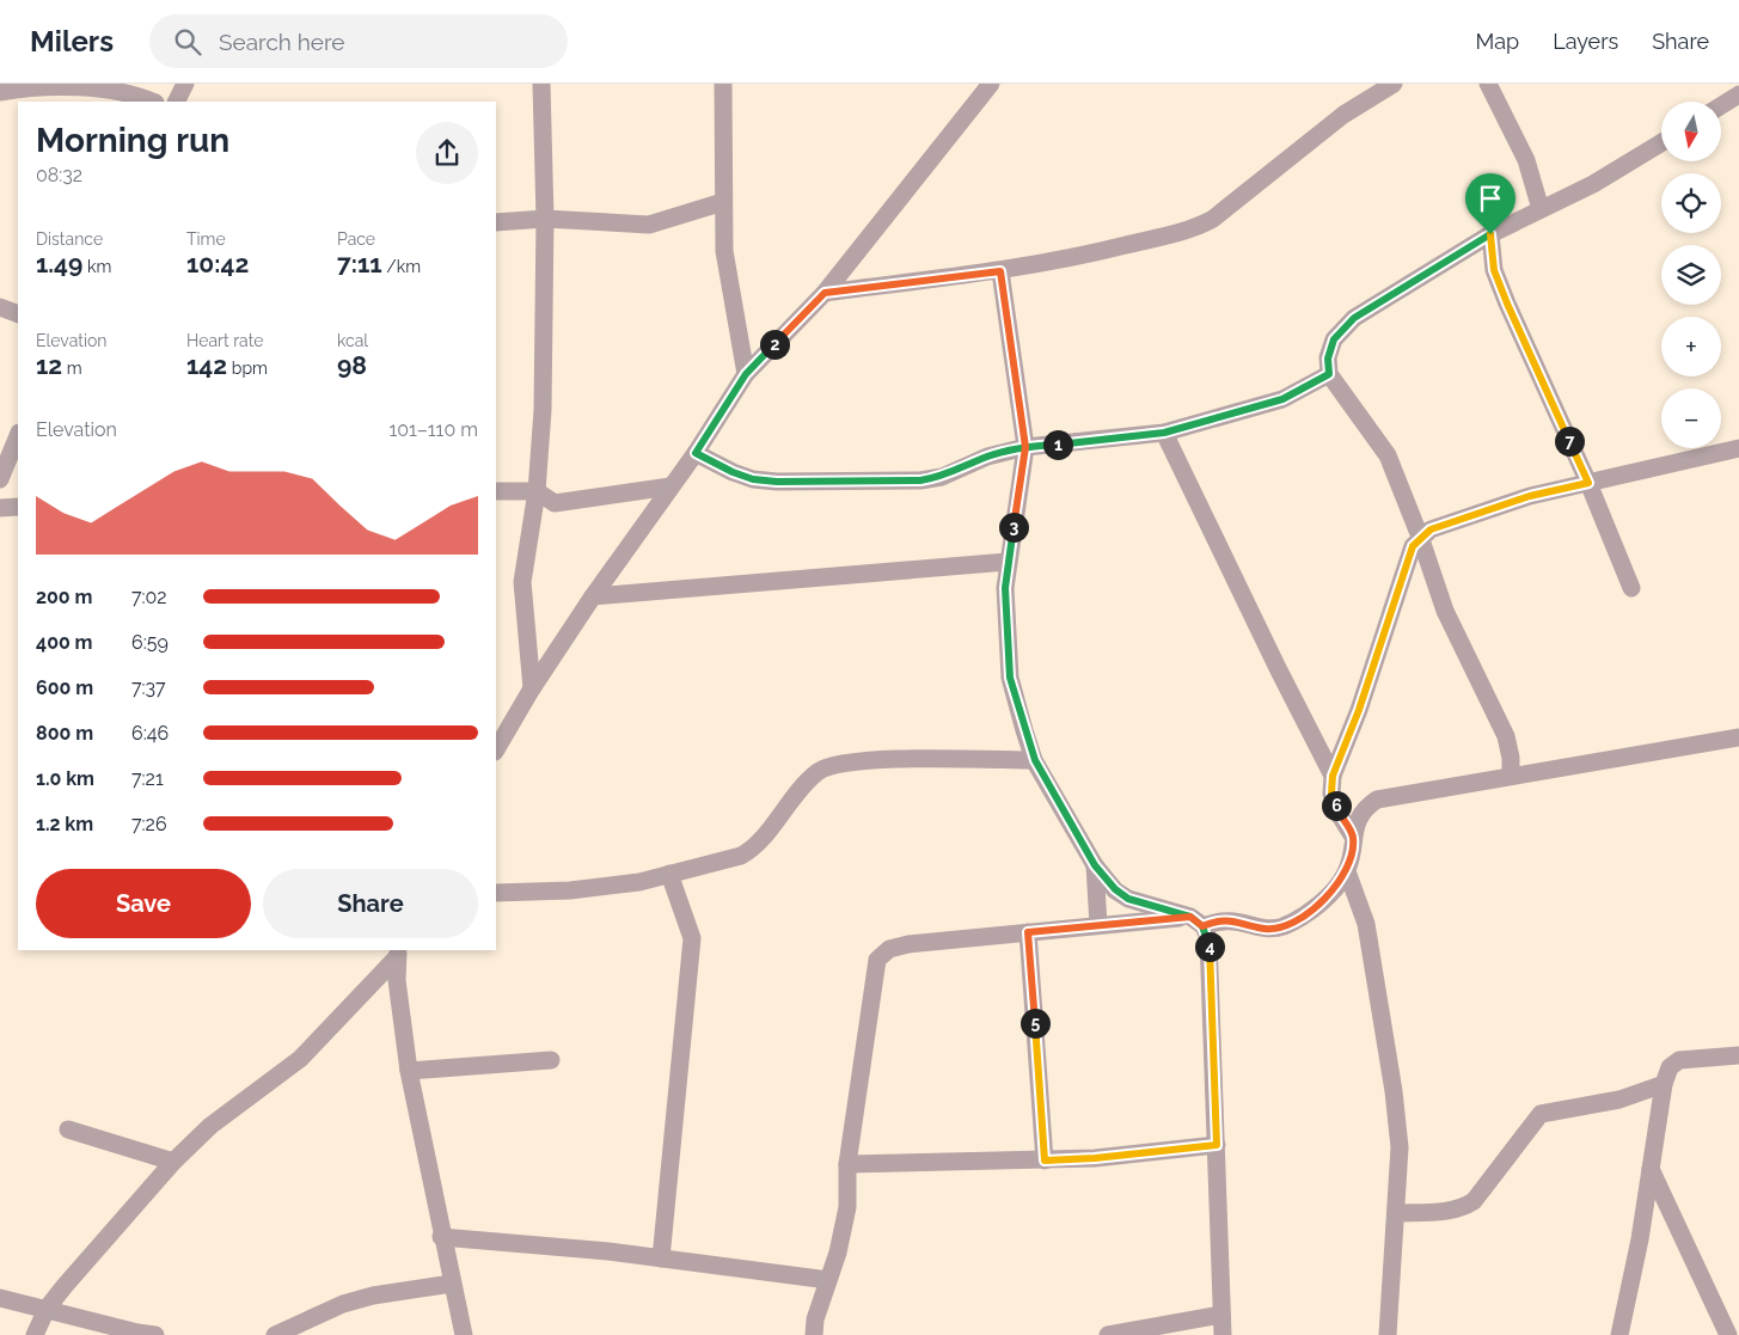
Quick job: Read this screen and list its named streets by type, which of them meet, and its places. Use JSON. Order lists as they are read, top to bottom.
{
  "north": "bottom",
  "page": {
    "header": "Milers",
    "search": "Search here",
    "nav": ["Map", "Layers", "Share"],
    "map_buttons": ["+", "−"],
    "heading": ["Morning run", "08:32"],
    "stats": [
      ["Distance", "1.49 km"],
      ["Time", "10:42"],
      ["Pace", "7:11 /km"],
      ["Elevation", "12 m"],
      ["Heart rate", "142 bpm"],
      ["kcal", "98"]
    ],
    "pins": [
      "2",
      "7",
      "1",
      "3",
      "6",
      "4",
      "5"
    ],
    "chart": ["Elevation", "101–110 m"],
    "list": [
      {
        "name": "200 m",
        "note": "7:02"
      },
      {
        "name": "400 m",
        "note": "6:59"
      },
      {
        "name": "600 m",
        "note": "7:37"
      },
      {
        "name": "800 m",
        "note": "6:46"
      },
      {
        "name": "1.0 km",
        "note": "7:21"
      },
      {
        "name": "1.2 km",
        "note": "7:26"
      }
    ],
    "buttons": ["Save", "Share"]
  }
}
